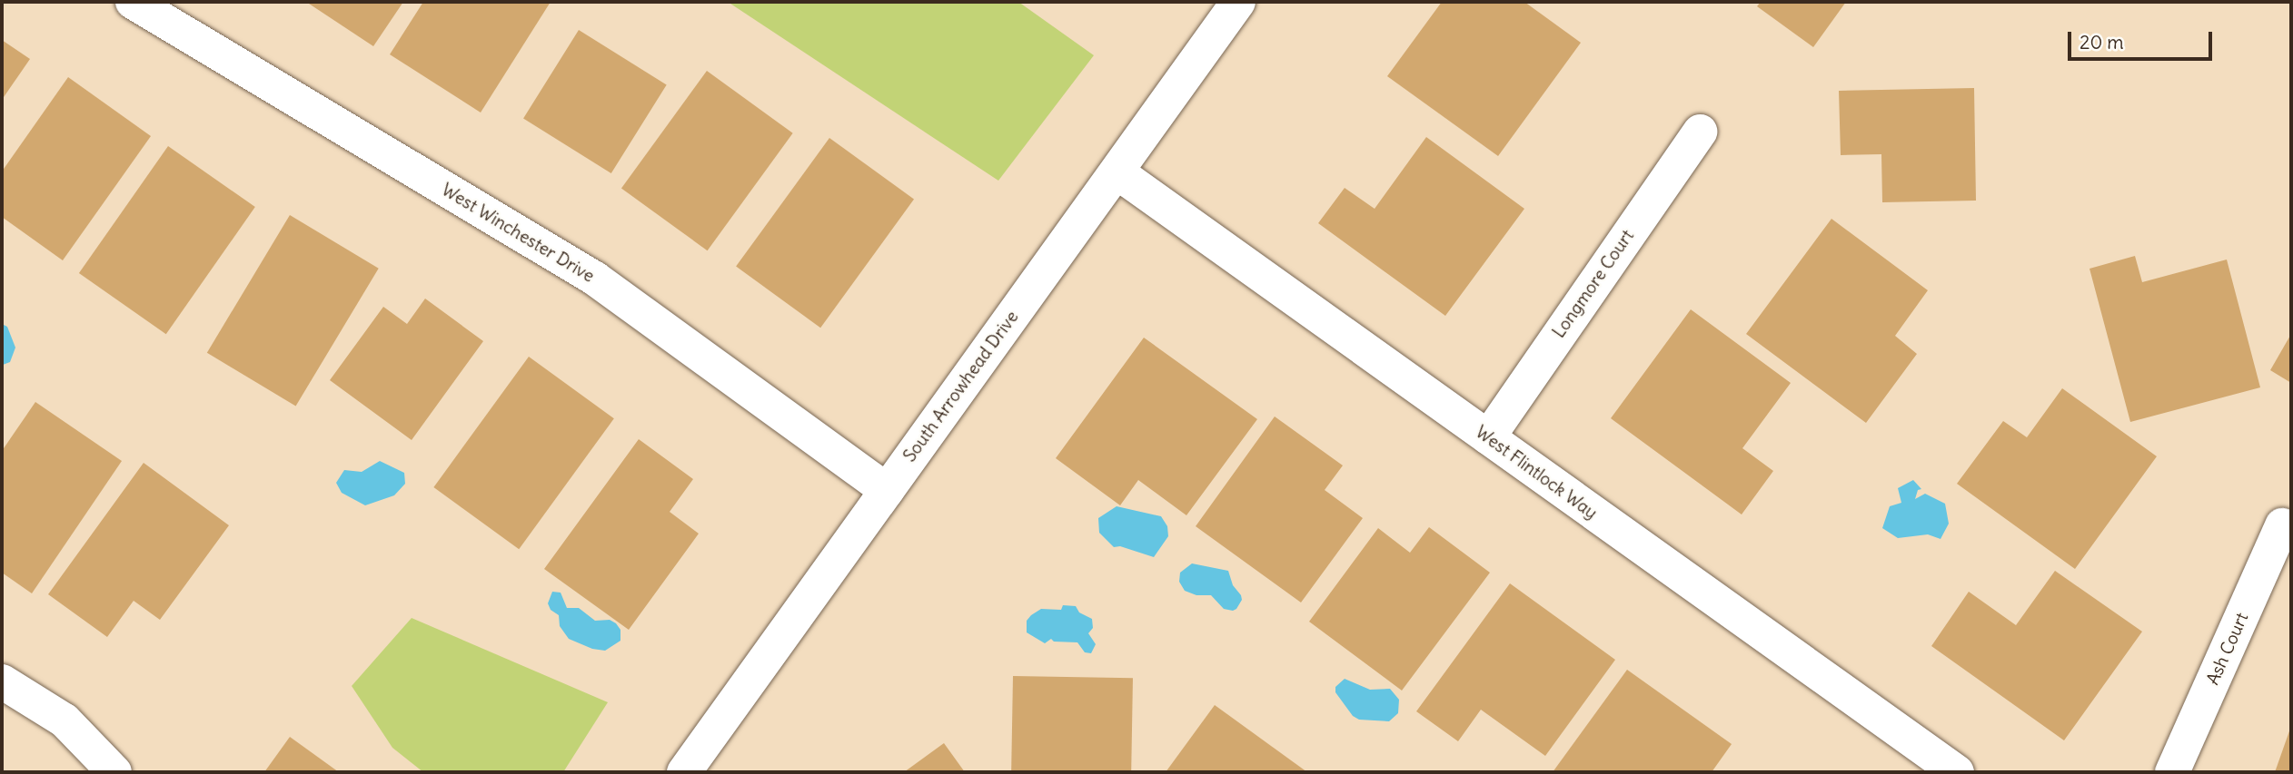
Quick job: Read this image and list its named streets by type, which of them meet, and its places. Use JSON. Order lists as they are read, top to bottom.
{
  "streets": {
    "street": [
      "West Winchester Drive",
      "Longmore Court",
      "South Arrowhead Drive",
      "West Flintlock Way",
      "Ash Court"
    ]
  },
  "crossings": [
    ["West Winchester Drive", "South Arrowhead Drive"],
    ["Longmore Court", "West Flintlock Way"],
    ["South Arrowhead Drive", "West Flintlock Way"]
  ],
  "scale_bar": "20 m"
}
